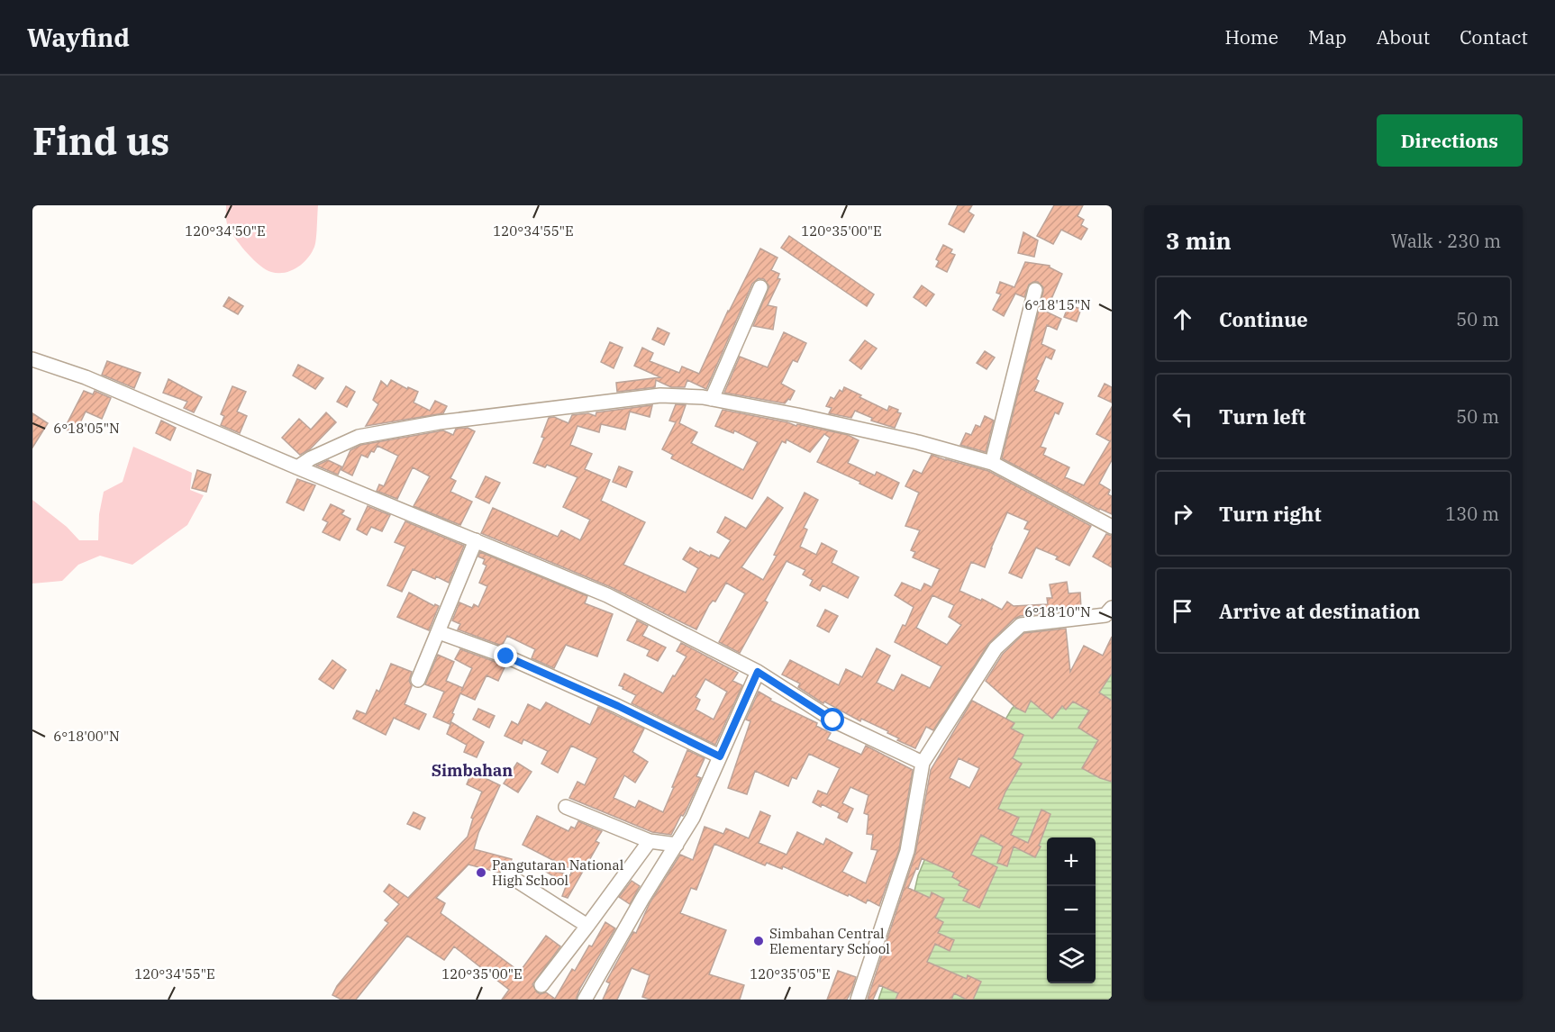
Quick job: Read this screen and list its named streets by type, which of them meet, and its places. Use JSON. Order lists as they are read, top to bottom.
{
  "districts": ["Simbahan"],
  "places": ["Pangutaran National High School", "Simbahan Central Elementary School"],
  "page": {
    "header": "Wayfind",
    "nav": [
      "Home",
      "Map",
      "About",
      "Contact"
    ],
    "buttons": "Directions",
    "title": "Find us",
    "heading": ["3 min", "Walk · 230 m"],
    "list": [
      ["Continue", "50 m"],
      ["Turn left", "50 m"],
      ["Turn right", "130 m"],
      "Arrive at destination"
    ],
    "map_buttons": ["+", "−"]
  },
  "coordinates": [
    "120°34'50\"E",
    "120°34'55\"E",
    "120°35'00\"E",
    "6°18'15\"N",
    "6°18'05\"N",
    "6°18'10\"N",
    "6°18'00\"N",
    "120°35'05\"E"
  ]
}
